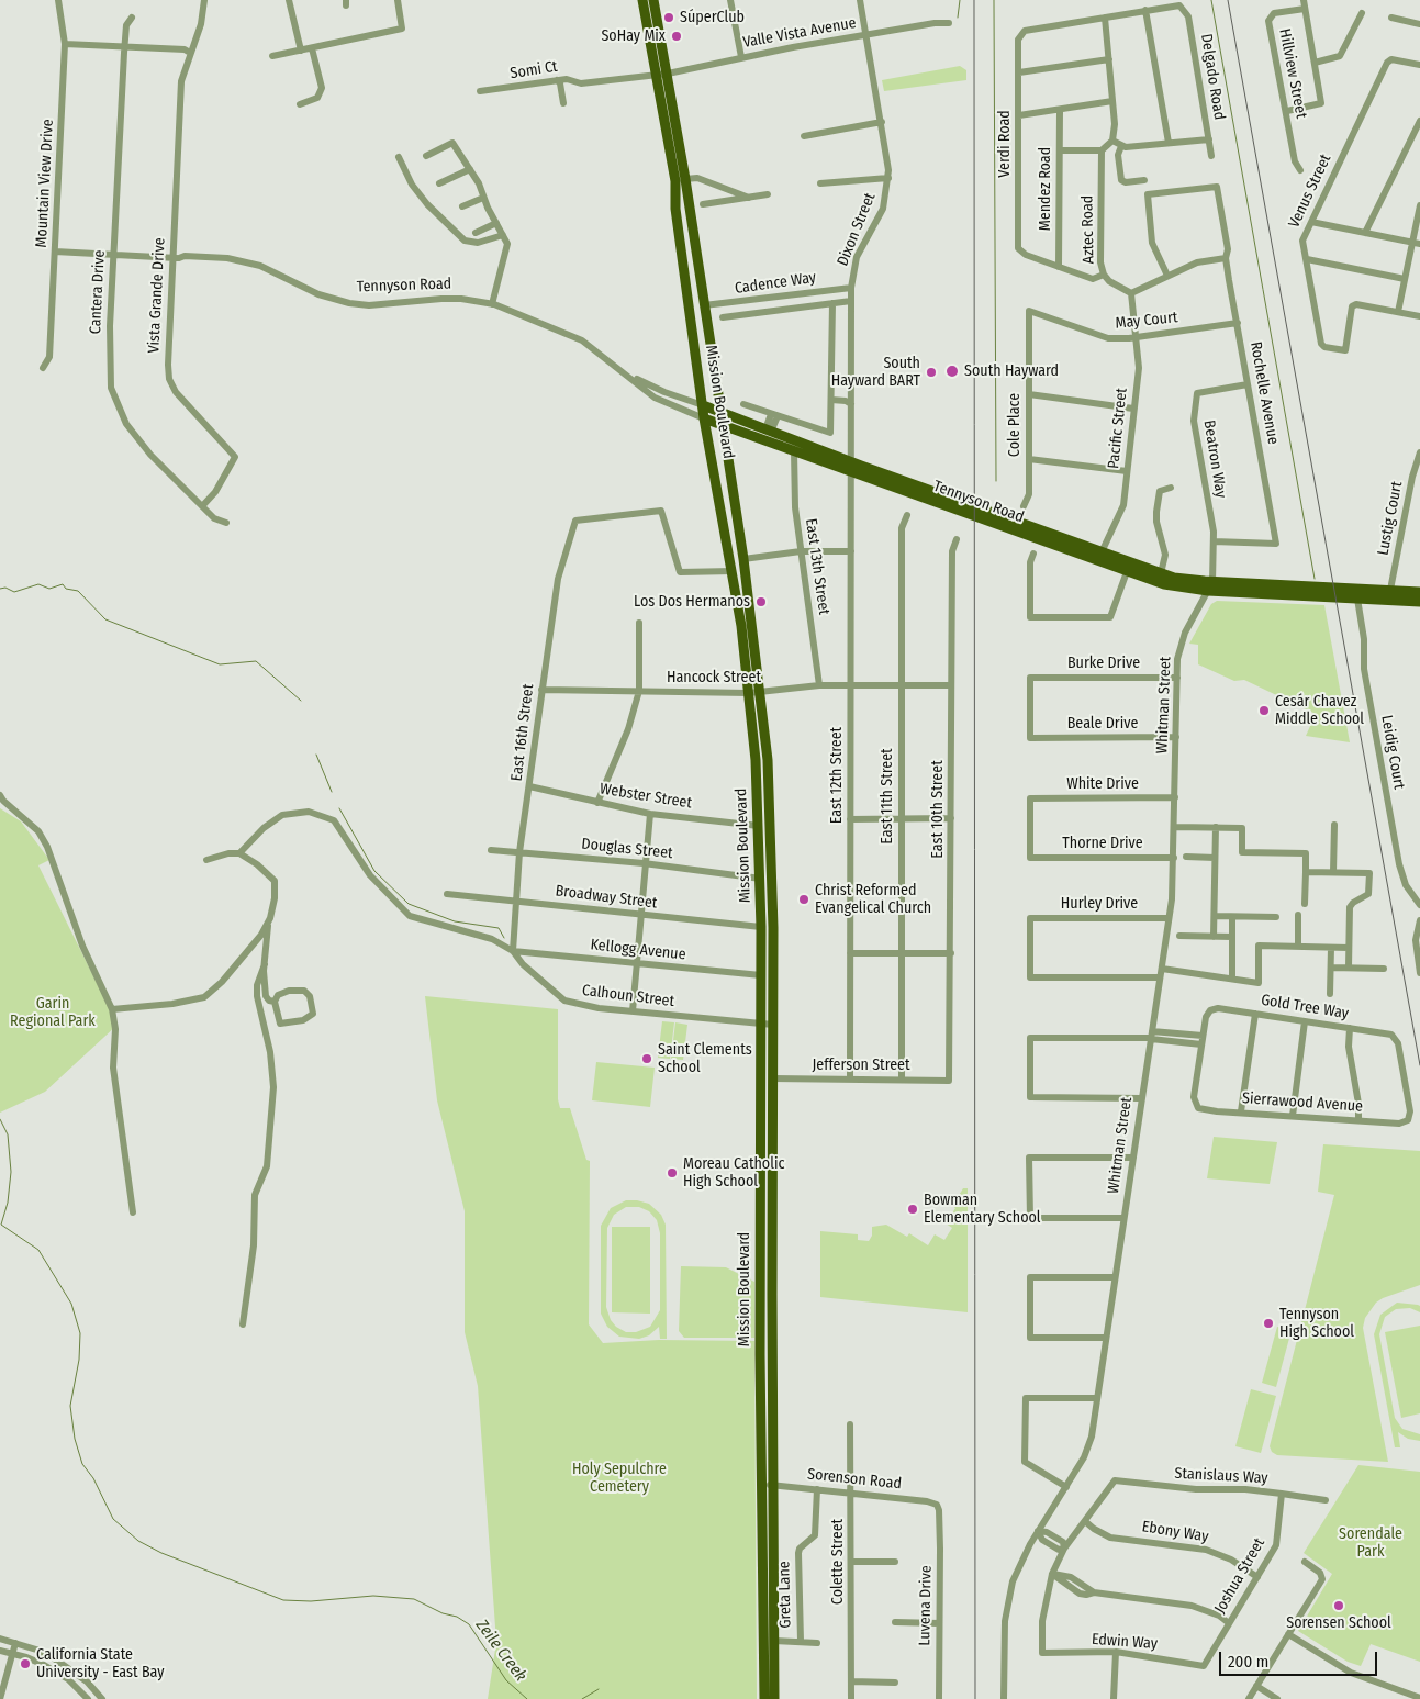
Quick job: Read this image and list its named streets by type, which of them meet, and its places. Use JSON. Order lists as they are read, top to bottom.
{
  "streets": {
    "main road": ["Tennyson Road", "Mission Boulevard"],
    "street": [
      "Valle Vista Avenue",
      "Somi Ct",
      "Hillview Street",
      "Delgado Road",
      "Verdi Road",
      "Mountain View Drive",
      "Mendez Road",
      "Venus Street",
      "Dixon Street",
      "Aztec Road",
      "Cadence Way",
      "Cantera Drive",
      "Vista Grande Drive",
      "May Court",
      "Rochelle Avenue",
      "Cole Place",
      "Pacific Street",
      "Beatron Way",
      "Lustig Court",
      "East 13th Street",
      "Burke Drive",
      "Hancock Street",
      "Whitman Street",
      "Beale Drive",
      "East 16th Street",
      "Leidig Court",
      "East 12th Street",
      "White Drive",
      "Webster Street",
      "East 11th Street",
      "East 10th Street",
      "Thorne Drive",
      "Douglas Street",
      "Broadway Street",
      "Hurley Drive",
      "Kellogg Avenue",
      "Calhoun Street",
      "Gold Tree Way",
      "Jefferson Street",
      "Sierrawood Avenue",
      "Stanislaus Way",
      "Sorenson Road",
      "Ebony Way",
      "Colette Street",
      "Joshua Street",
      "Greta Lane",
      "Luvena Drive",
      "Edwin Way"
    ]
  },
  "crossings": [
    ["Valle Vista Avenue", "Somi Ct"],
    ["Valle Vista Avenue", "Dixon Street"],
    ["Valle Vista Avenue", "Mission Boulevard"],
    ["Somi Ct", "Mission Boulevard"],
    ["Verdi Road", "Mendez Road"],
    ["Mountain View Drive", "Tennyson Road"],
    ["Dixon Street", "Cadence Way"],
    ["Dixon Street", "Tennyson Road"],
    ["Dixon Street", "East 12th Street"],
    ["Aztec Road", "Pacific Street"],
    ["Cadence Way", "Mission Boulevard"],
    ["Tennyson Road", "Cantera Drive"],
    ["Tennyson Road", "Vista Grande Drive"],
    ["Tennyson Road", "Mission Boulevard"],
    ["Tennyson Road", "Pacific Street"],
    ["Tennyson Road", "Beatron Way"],
    ["Tennyson Road", "East 13th Street"],
    ["Tennyson Road", "Whitman Street"],
    ["Tennyson Road", "East 12th Street"],
    ["Cantera Drive", "Vista Grande Drive"],
    ["May Court", "Rochelle Avenue"],
    ["May Court", "Cole Place"],
    ["May Court", "Pacific Street"],
    ["Rochelle Avenue", "Beatron Way"],
    ["Mission Boulevard", "Hancock Street"],
    ["Mission Boulevard", "East 16th Street"],
    ["Mission Boulevard", "Webster Street"],
    ["Mission Boulevard", "Douglas Street"],
    ["Mission Boulevard", "Broadway Street"],
    ["Mission Boulevard", "Kellogg Avenue"],
    ["Mission Boulevard", "Calhoun Street"],
    ["Mission Boulevard", "Jefferson Street"],
    ["Mission Boulevard", "Sorenson Road"],
    ["Mission Boulevard", "Greta Lane"],
    ["Beatron Way", "Whitman Street"],
    ["East 13th Street", "Hancock Street"],
    ["Burke Drive", "Whitman Street"],
    ["Burke Drive", "Beale Drive"],
    ["Hancock Street", "East 16th Street"],
    ["Hancock Street", "East 12th Street"],
    ["Hancock Street", "East 11th Street"],
    ["Hancock Street", "East 10th Street"],
    ["Whitman Street", "Beale Drive"],
    ["Whitman Street", "White Drive"],
    ["Whitman Street", "Thorne Drive"],
    ["Whitman Street", "Hurley Drive"],
    ["East 16th Street", "Webster Street"],
    ["East 16th Street", "Douglas Street"],
    ["East 16th Street", "Broadway Street"],
    ["East 16th Street", "Kellogg Avenue"],
    ["East 16th Street", "Calhoun Street"],
    ["East 12th Street", "Jefferson Street"],
    ["White Drive", "Thorne Drive"],
    ["East 11th Street", "Jefferson Street"],
    ["East 10th Street", "Jefferson Street"],
    ["Kellogg Avenue", "Calhoun Street"],
    ["Gold Tree Way", "Sierrawood Avenue"],
    ["Stanislaus Way", "Ebony Way"],
    ["Stanislaus Way", "Joshua Street"],
    ["Sorenson Road", "Colette Street"],
    ["Sorenson Road", "Greta Lane"],
    ["Sorenson Road", "Luvena Drive"],
    ["Ebony Way", "Joshua Street"],
    ["Joshua Street", "Edwin Way"]
  ],
  "water": ["Zeile Creek"],
  "parks": ["Garin Regional Park", "Holy Sepulchre Cemetery", "Sorendale Park"],
  "places": [
    "SúperClub",
    "SoHay Mix",
    "South Hayward",
    "South Hayward BART",
    "Los Dos Hermanos",
    "Cesár Chavez Middle School",
    "Christ Reformed Evangelical Church",
    "Saint Clements School",
    "Moreau Catholic High School",
    "Bowman Elementary School",
    "Tennyson High School",
    "Sorensen School",
    "California State University - East Bay"
  ],
  "scale_bar": "200 m"
}
